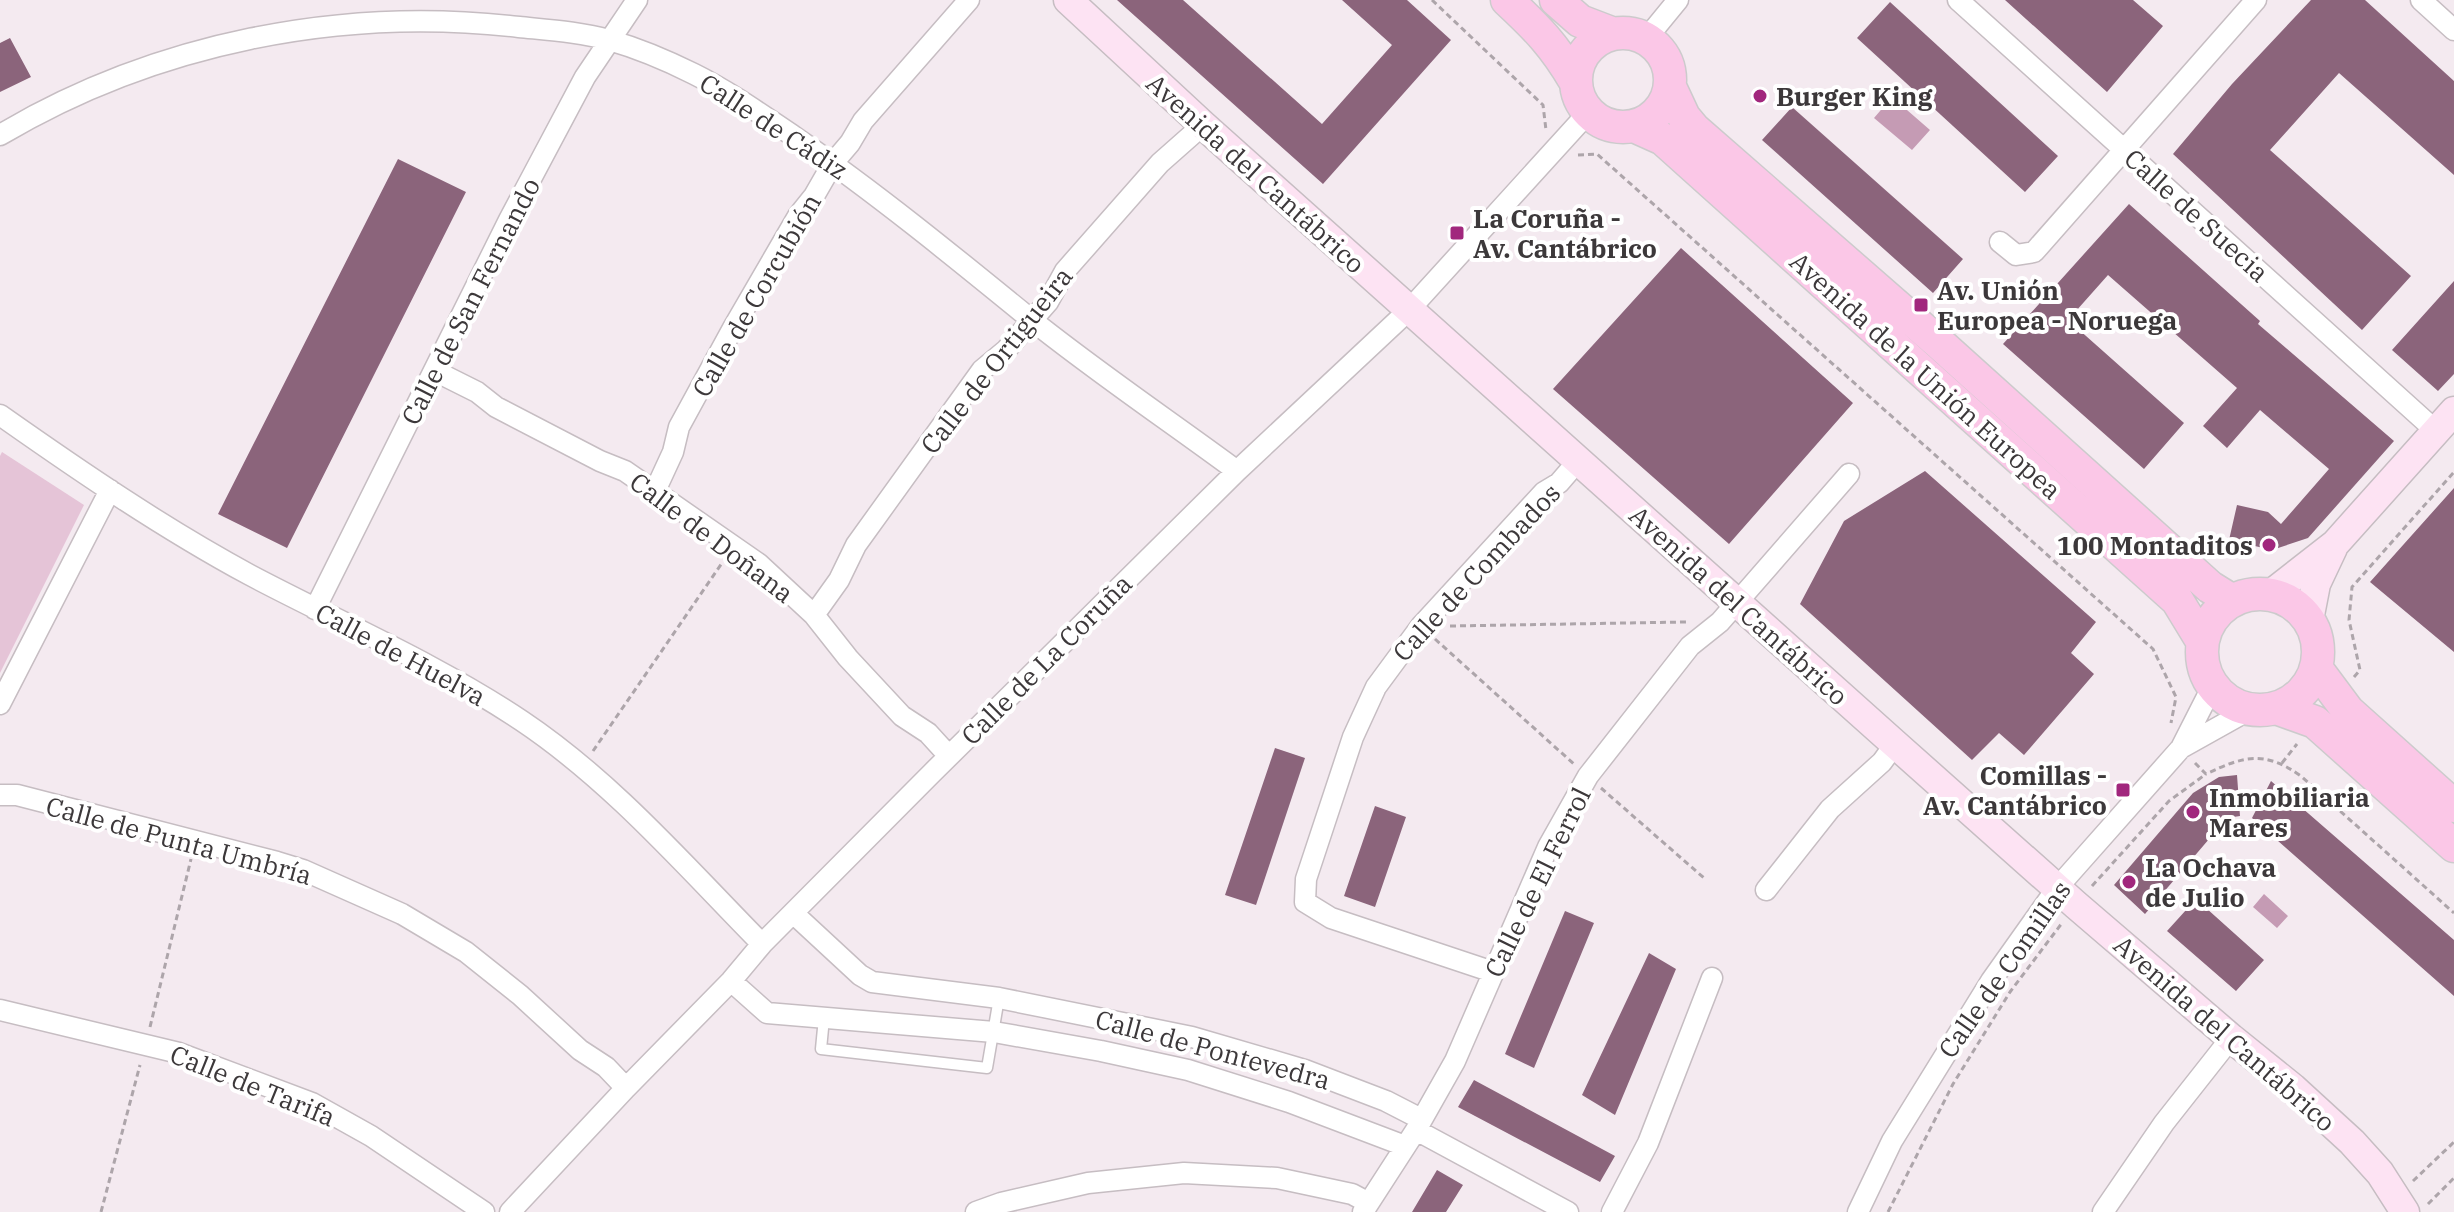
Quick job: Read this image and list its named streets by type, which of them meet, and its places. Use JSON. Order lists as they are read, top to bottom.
{
  "streets": {
    "main road": ["Avenida de la Unión Europea"],
    "street": [
      "Calle de Cádiz",
      "Avenida del Cantábrico",
      "Calle de Suecia",
      "Calle de Corcubión",
      "Calle de San Fernando",
      "Calle de Ortigueira",
      "Calle de Doñana",
      "Calle de Combados",
      "Calle de Huelva",
      "Calle de La Coruña",
      "Calle de Punta Umbría",
      "Calle de El Ferrol",
      "Calle de Comillas",
      "Calle de Pontevedra",
      "Calle de Tarifa"
    ]
  },
  "crossings": [
    ["Calle de Cádiz", "Calle de Corcubión"],
    ["Calle de Cádiz", "Calle de San Fernando"],
    ["Calle de Cádiz", "Calle de Ortigueira"],
    ["Calle de Cádiz", "Calle de La Coruña"],
    ["Avenida del Cantábrico", "Calle de Ortigueira"],
    ["Avenida del Cantábrico", "Calle de Combados"],
    ["Avenida del Cantábrico", "Calle de La Coruña"],
    ["Avenida del Cantábrico", "Calle de El Ferrol"],
    ["Avenida del Cantábrico", "Calle de Comillas"],
    ["Calle de Corcubión", "Calle de Doñana"],
    ["Calle de San Fernando", "Calle de Doñana"],
    ["Calle de San Fernando", "Calle de Huelva"],
    ["Calle de Ortigueira", "Calle de Doñana"],
    ["Avenida de la Unión Europea", "Calle de La Coruña"],
    ["Avenida de la Unión Europea", "Calle de Comillas"],
    ["Calle de Doñana", "Calle de La Coruña"],
    ["Calle de Combados", "Calle de El Ferrol"],
    ["Calle de Huelva", "Calle de La Coruña"],
    ["Calle de La Coruña", "Calle de Punta Umbría"],
    ["Calle de La Coruña", "Calle de Pontevedra"],
    ["Calle de El Ferrol", "Calle de Pontevedra"]
  ],
  "places": {
    "other": [
      "Burger King",
      "100 Montaditos",
      "Inmobiliaria Mares",
      "La Ochava de Julio"
    ],
    "transit": ["La Coruña - Av. Cantábrico", "Av. Unión Europea - Noruega", "Comillas - Av. Cantábrico"]
  }
}
